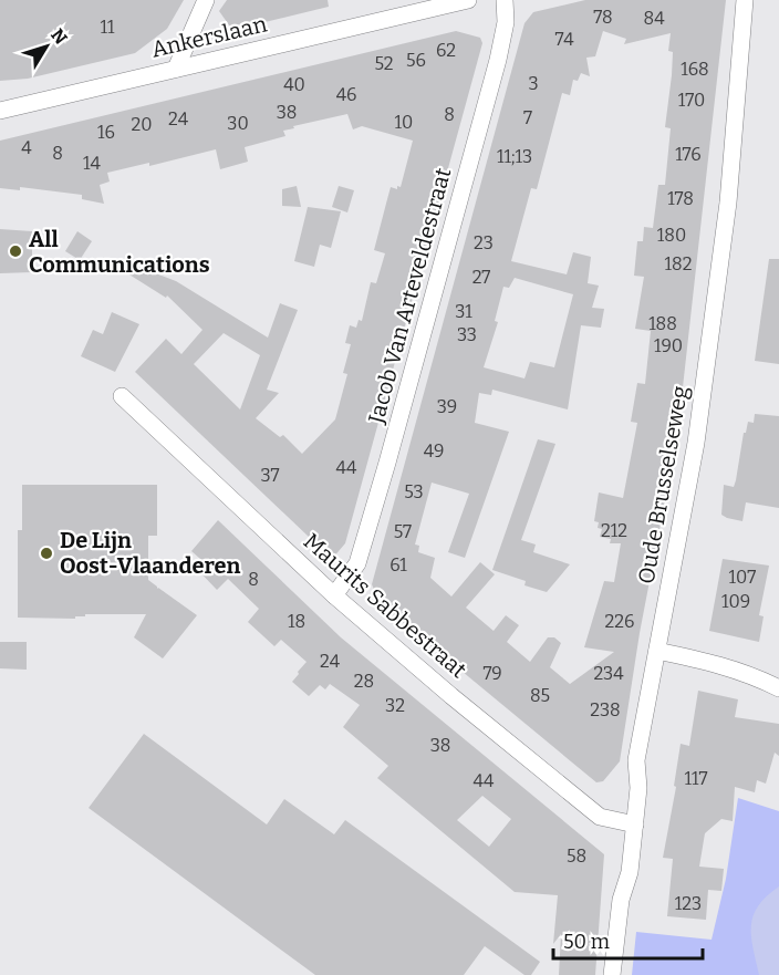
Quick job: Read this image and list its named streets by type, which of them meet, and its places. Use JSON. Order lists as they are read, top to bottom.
{
  "streets": {
    "street": [
      "Ankerslaan",
      "Jacob Van Arteveldestraat",
      "Oude Brusselseweg",
      "Maurits Sabbestraat"
    ]
  },
  "crossings": [
    ["Jacob Van Arteveldestraat", "Maurits Sabbestraat"],
    ["Oude Brusselseweg", "Maurits Sabbestraat"]
  ],
  "places": ["All Communications", "De Lijn Oost-Vlaanderen"],
  "house_numbers": [
    "78",
    "84",
    "11",
    "74",
    "62",
    "56",
    "52",
    "168",
    "3",
    "40",
    "46",
    "170",
    "38",
    "8",
    "7",
    "24",
    "10",
    "30",
    "20",
    "16",
    "4",
    "8",
    "176",
    "11;13",
    "14",
    "178",
    "180",
    "23",
    "182",
    "27",
    "31",
    "188",
    "33",
    "190",
    "39",
    "49",
    "44",
    "37",
    "53",
    "212",
    "57",
    "61",
    "107",
    "8",
    "109",
    "18",
    "226",
    "24",
    "79",
    "234",
    "28",
    "85",
    "32",
    "238",
    "38",
    "117",
    "44",
    "58",
    "123"
  ],
  "scale_bar": "50 m",
  "north": "top right"
}
